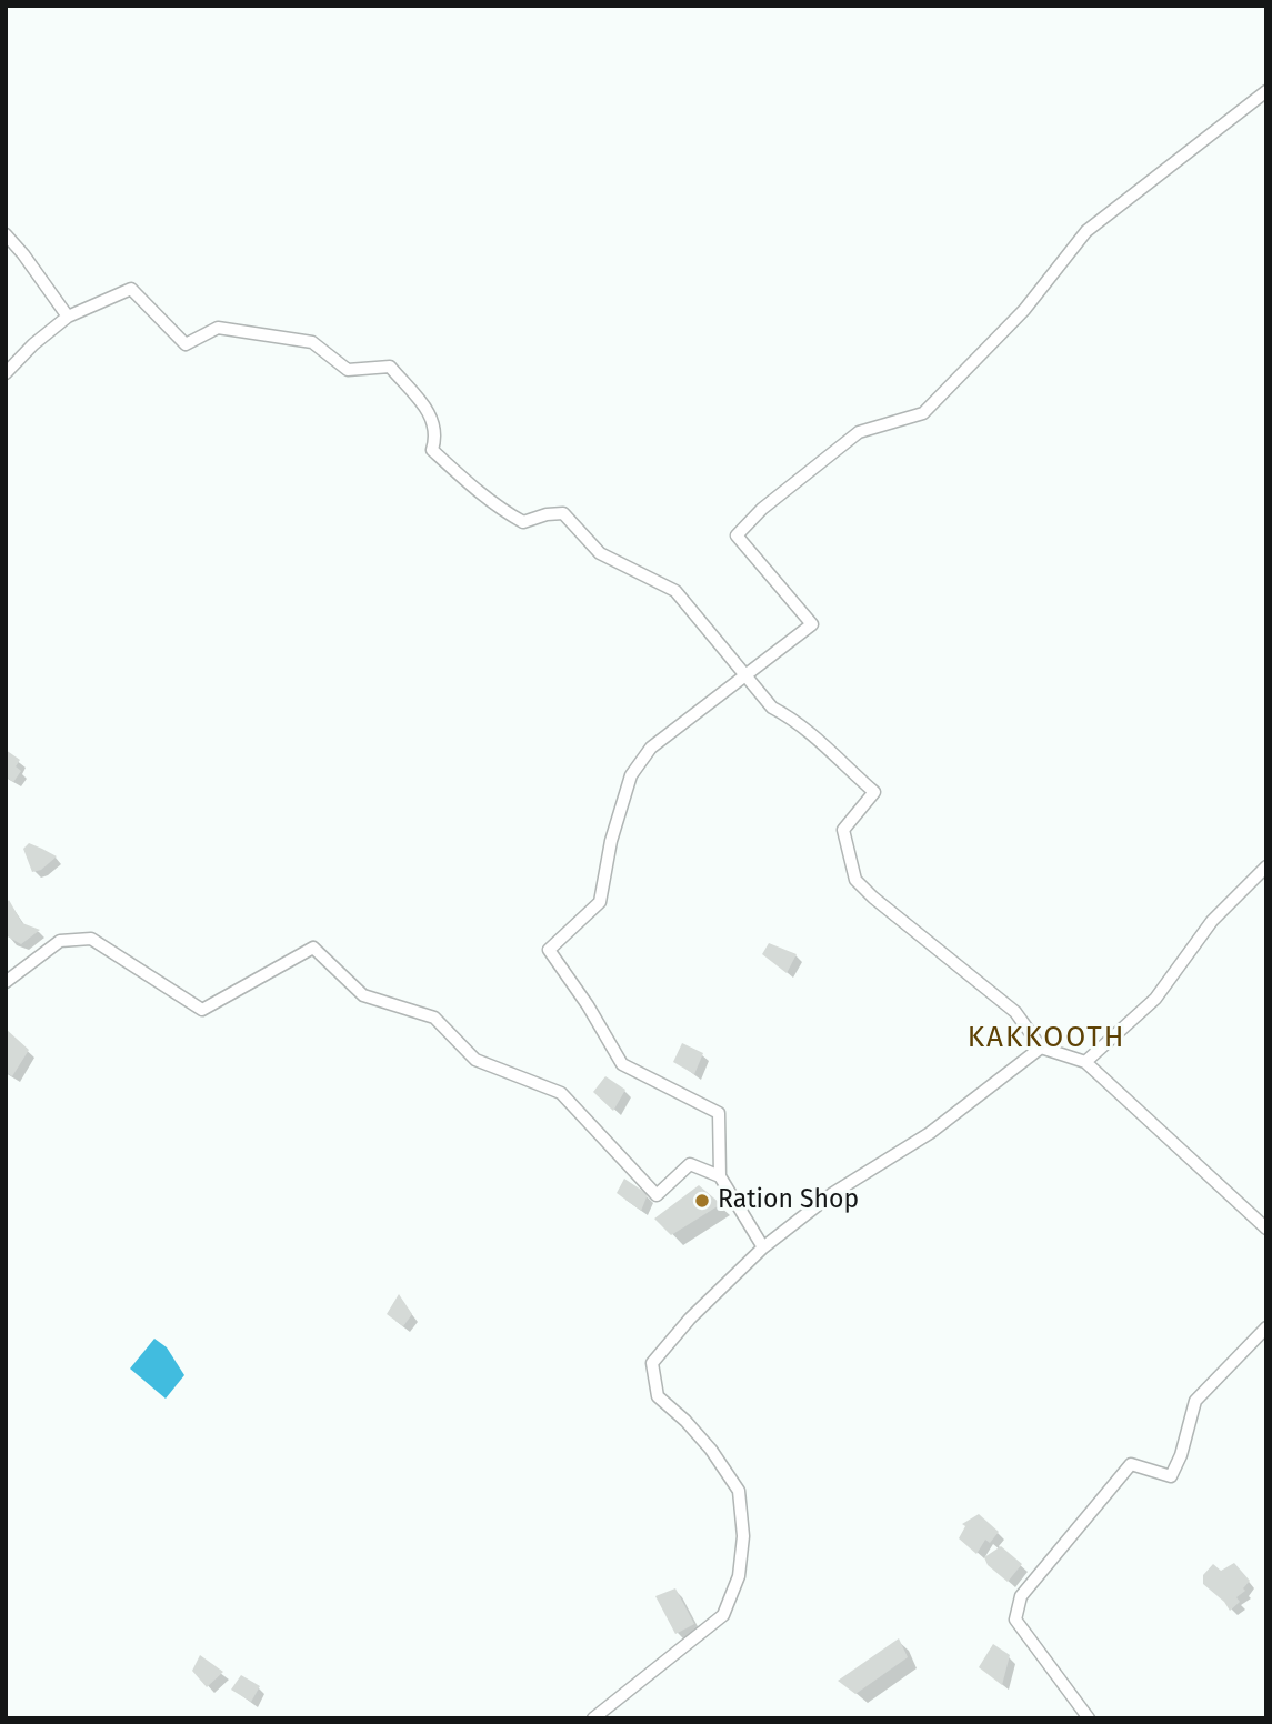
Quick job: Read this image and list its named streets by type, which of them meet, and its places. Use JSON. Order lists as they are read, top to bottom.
{
  "districts": ["KAKKOOTH"],
  "places": ["Ration Shop"]
}
